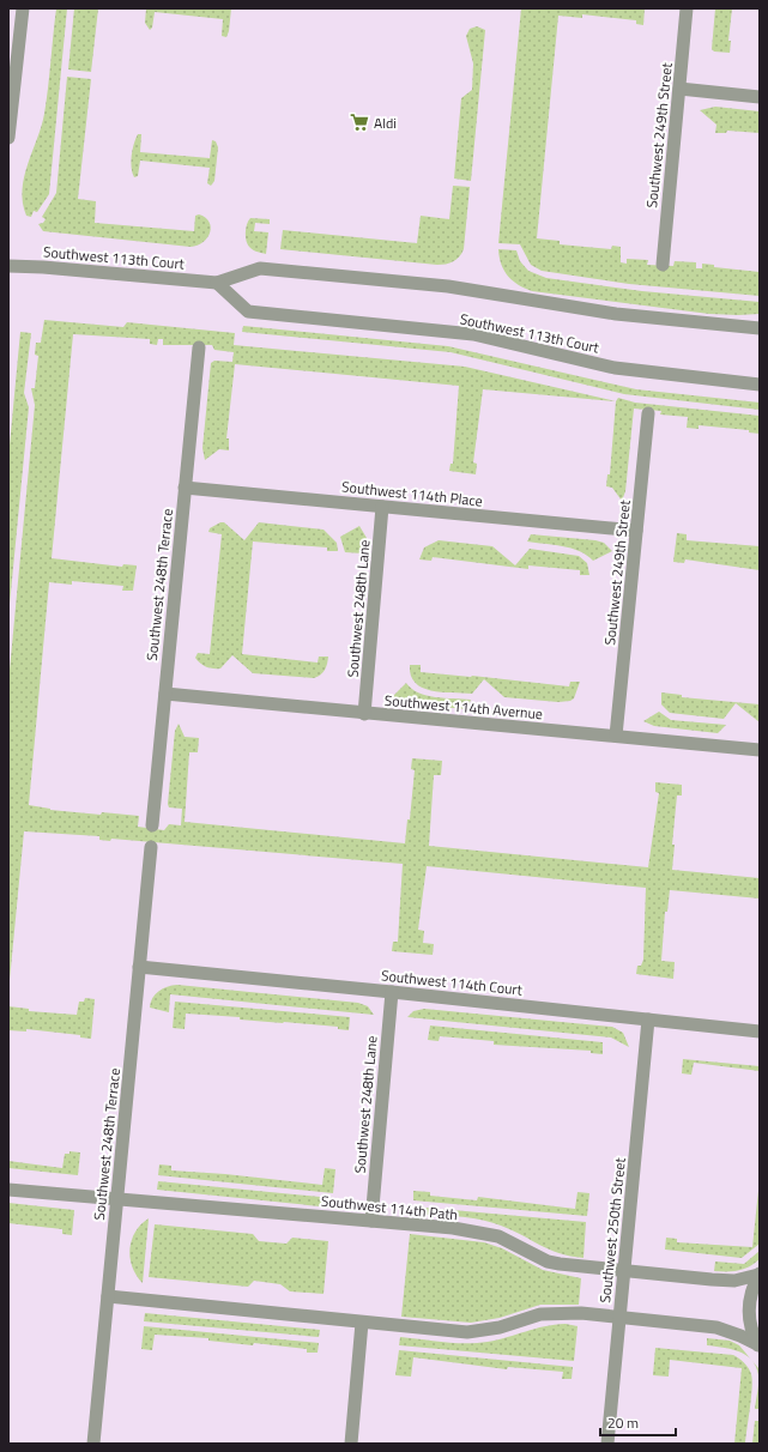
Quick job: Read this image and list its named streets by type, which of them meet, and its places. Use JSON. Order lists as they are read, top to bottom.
{
  "streets": {
    "street": [
      "Southwest 249th Street",
      "Southwest 113th Court",
      "Southwest 114th Place",
      "Southwest 248th Terrace",
      "Southwest 248th Lane",
      "Southwest 114th Avernue",
      "Southwest 114th Court",
      "Southwest 114th Path",
      "Southwest 250th Street"
    ]
  },
  "crossings": [
    ["Southwest 249th Street", "Southwest 114th Place"],
    ["Southwest 249th Street", "Southwest 114th Avernue"],
    ["Southwest 114th Place", "Southwest 248th Terrace"],
    ["Southwest 114th Place", "Southwest 248th Lane"],
    ["Southwest 248th Terrace", "Southwest 114th Avernue"],
    ["Southwest 248th Terrace", "Southwest 114th Court"],
    ["Southwest 248th Terrace", "Southwest 114th Path"],
    ["Southwest 248th Lane", "Southwest 114th Avernue"],
    ["Southwest 248th Lane", "Southwest 114th Court"],
    ["Southwest 248th Lane", "Southwest 114th Path"],
    ["Southwest 114th Court", "Southwest 250th Street"],
    ["Southwest 114th Path", "Southwest 250th Street"]
  ],
  "places": {
    "supermarket": ["Aldi"]
  },
  "scale_bar": "20 m"
}
